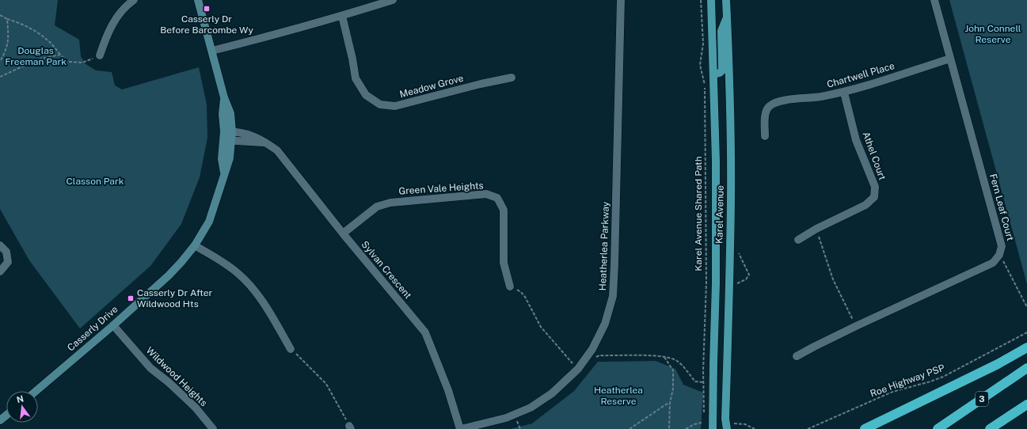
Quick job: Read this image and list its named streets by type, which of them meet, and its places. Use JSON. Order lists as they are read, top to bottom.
{
  "streets": {
    "highway": ["3"],
    "main road": ["Karel Avenue"],
    "street": [
      "Chartwell Place",
      "Meadow Grove",
      "Athel Court",
      "Green Vale Heights",
      "Fern Leaf Court",
      "Heatherlea Parkway",
      "Sylvan Crescent",
      "Casserly Drive",
      "Wildwood Heights"
    ],
    "path": ["Karel Avenue Shared Path", "Roe Highway PSP"]
  },
  "crossings": [
    ["Chartwell Place", "Athel Court"],
    ["Chartwell Place", "Fern Leaf Court"],
    ["Green Vale Heights", "Sylvan Crescent"],
    ["Heatherlea Parkway", "Sylvan Crescent"],
    ["Sylvan Crescent", "Casserly Drive"],
    ["Casserly Drive", "Wildwood Heights"]
  ],
  "parks": [
    "John Connell Reserve",
    "Douglas Freeman Park",
    "Classon Park",
    "Heatherlea Reserve"
  ],
  "places": {
    "transit": ["Casserly Dr Before Barcombe Wy", "Casserly Dr After Wildwood Hts"]
  },
  "north": "top"
}
